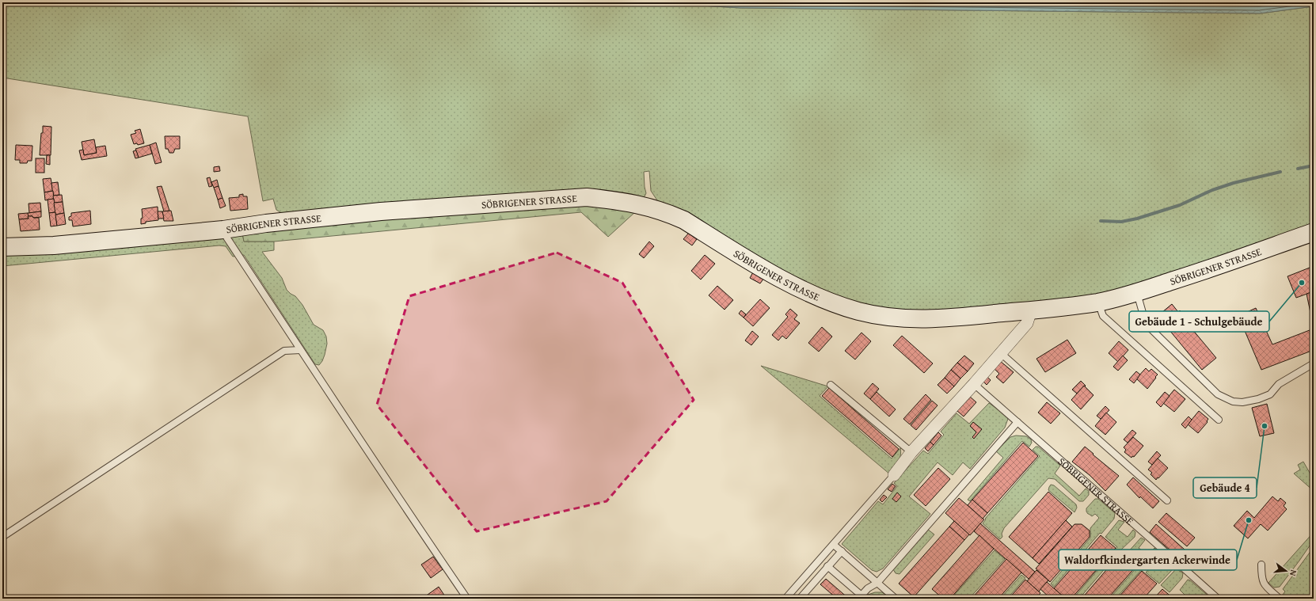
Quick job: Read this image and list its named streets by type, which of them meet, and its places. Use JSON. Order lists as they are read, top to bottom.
{
  "streets": {
    "street": ["SÖBRIGENER STRASSE"]
  },
  "places": ["Gebäude 1 - Schulgebäude", "Gebäude 4", "Waldorfkindergarten Ackerwinde"],
  "north": "right"
}
